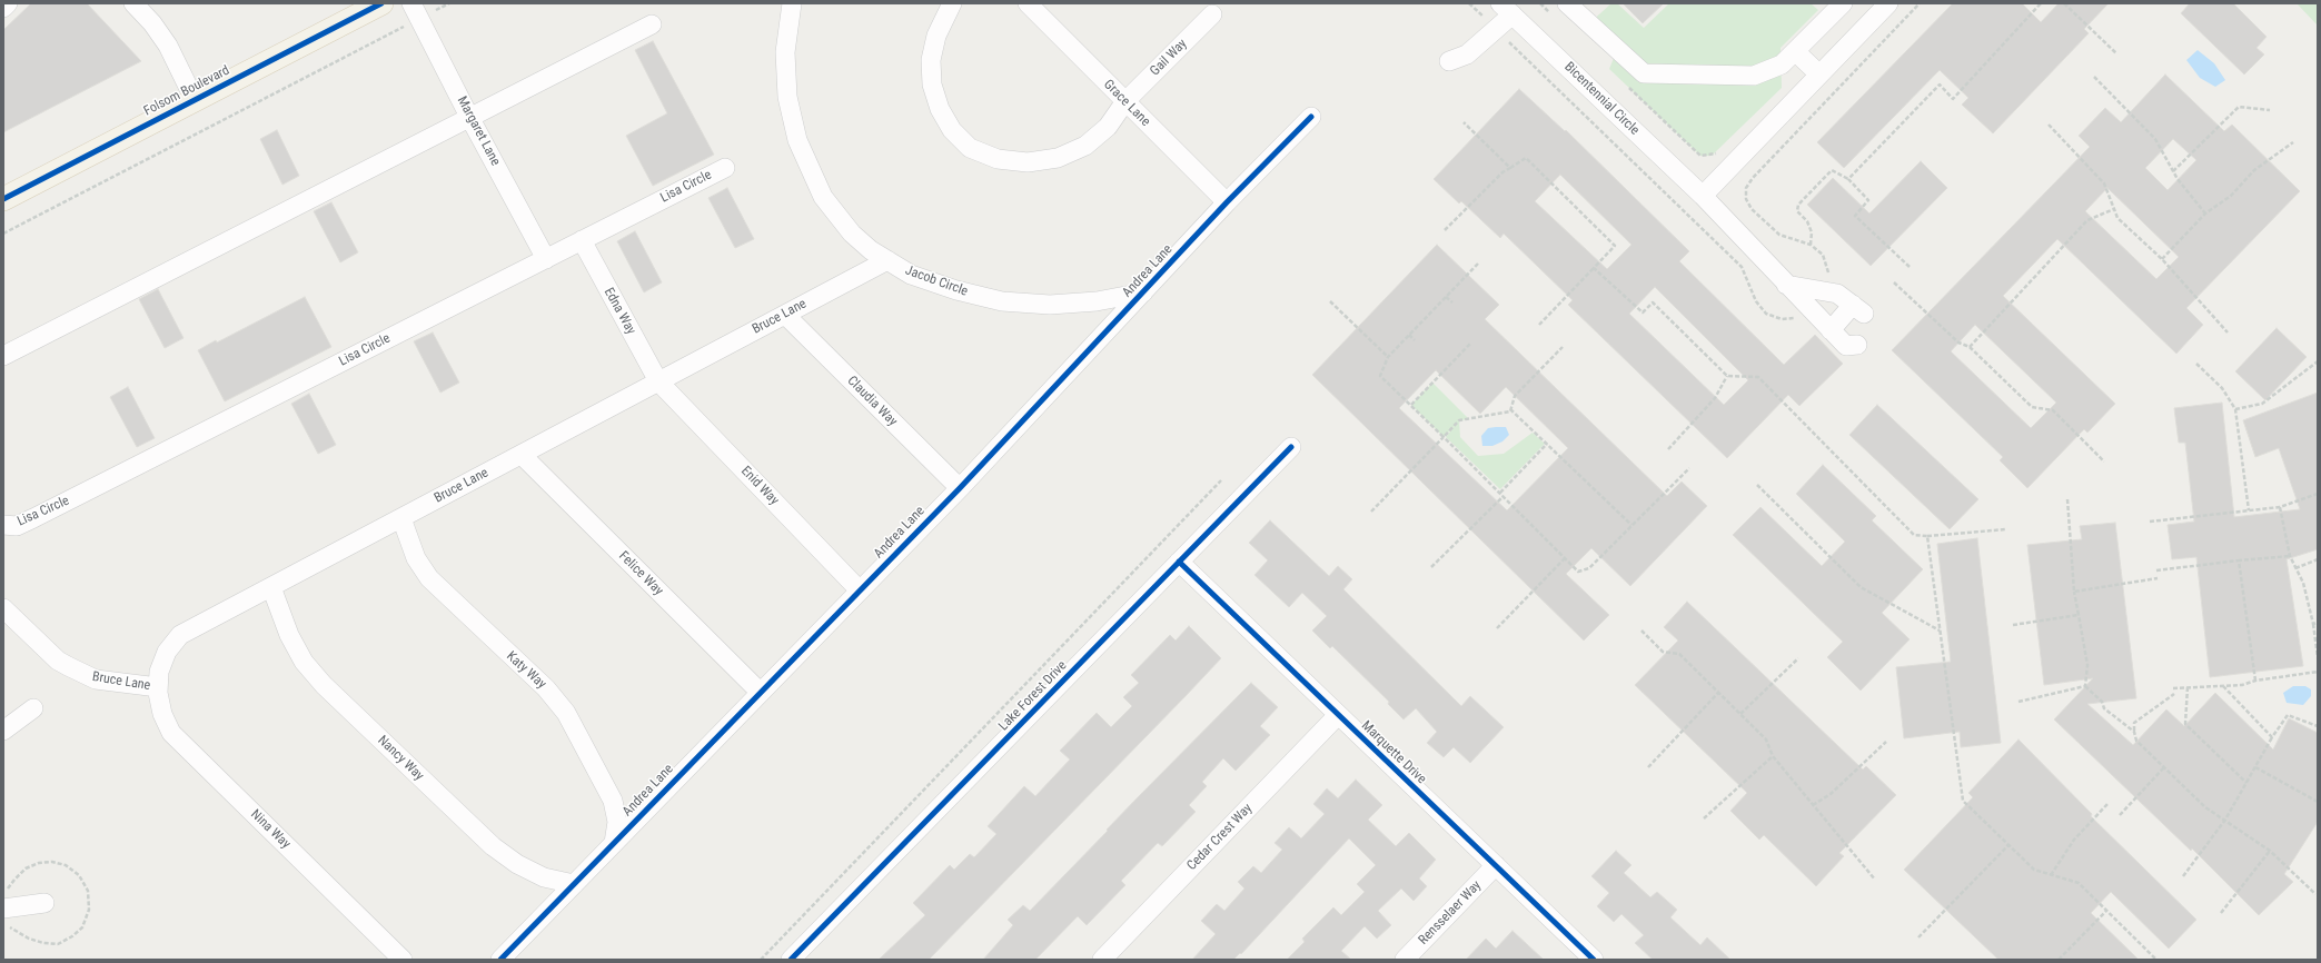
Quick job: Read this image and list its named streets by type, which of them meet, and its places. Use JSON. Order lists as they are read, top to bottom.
{
  "streets": {
    "main road": ["Folsom Boulevard"],
    "street": [
      "Gail Way",
      "Bicentennial Circle",
      "Grace Lane",
      "Margaret Lane",
      "Lisa Circle",
      "Andrea Lane",
      "Jacob Circle",
      "Edna Way",
      "Bruce Lane",
      "Claudia Way",
      "Enid Way",
      "Felice Way",
      "Katy Way",
      "Lake Forest Drive",
      "Marquette Drive",
      "Nancy Way",
      "Nina Way",
      "Cedar Crest Way",
      "Rensselaer Way"
    ]
  },
  "crossings": [
    ["Gail Way", "Grace Lane"],
    ["Grace Lane", "Andrea Lane"],
    ["Margaret Lane", "Lisa Circle"],
    ["Lisa Circle", "Edna Way"],
    ["Andrea Lane", "Jacob Circle"],
    ["Andrea Lane", "Claudia Way"],
    ["Andrea Lane", "Enid Way"],
    ["Andrea Lane", "Felice Way"],
    ["Andrea Lane", "Katy Way"],
    ["Andrea Lane", "Nancy Way"],
    ["Jacob Circle", "Bruce Lane"],
    ["Edna Way", "Bruce Lane"],
    ["Edna Way", "Enid Way"],
    ["Bruce Lane", "Claudia Way"],
    ["Bruce Lane", "Enid Way"],
    ["Bruce Lane", "Felice Way"],
    ["Bruce Lane", "Katy Way"],
    ["Bruce Lane", "Nancy Way"],
    ["Bruce Lane", "Nina Way"],
    ["Lake Forest Drive", "Marquette Drive"],
    ["Marquette Drive", "Cedar Crest Way"],
    ["Marquette Drive", "Rensselaer Way"]
  ]
}
